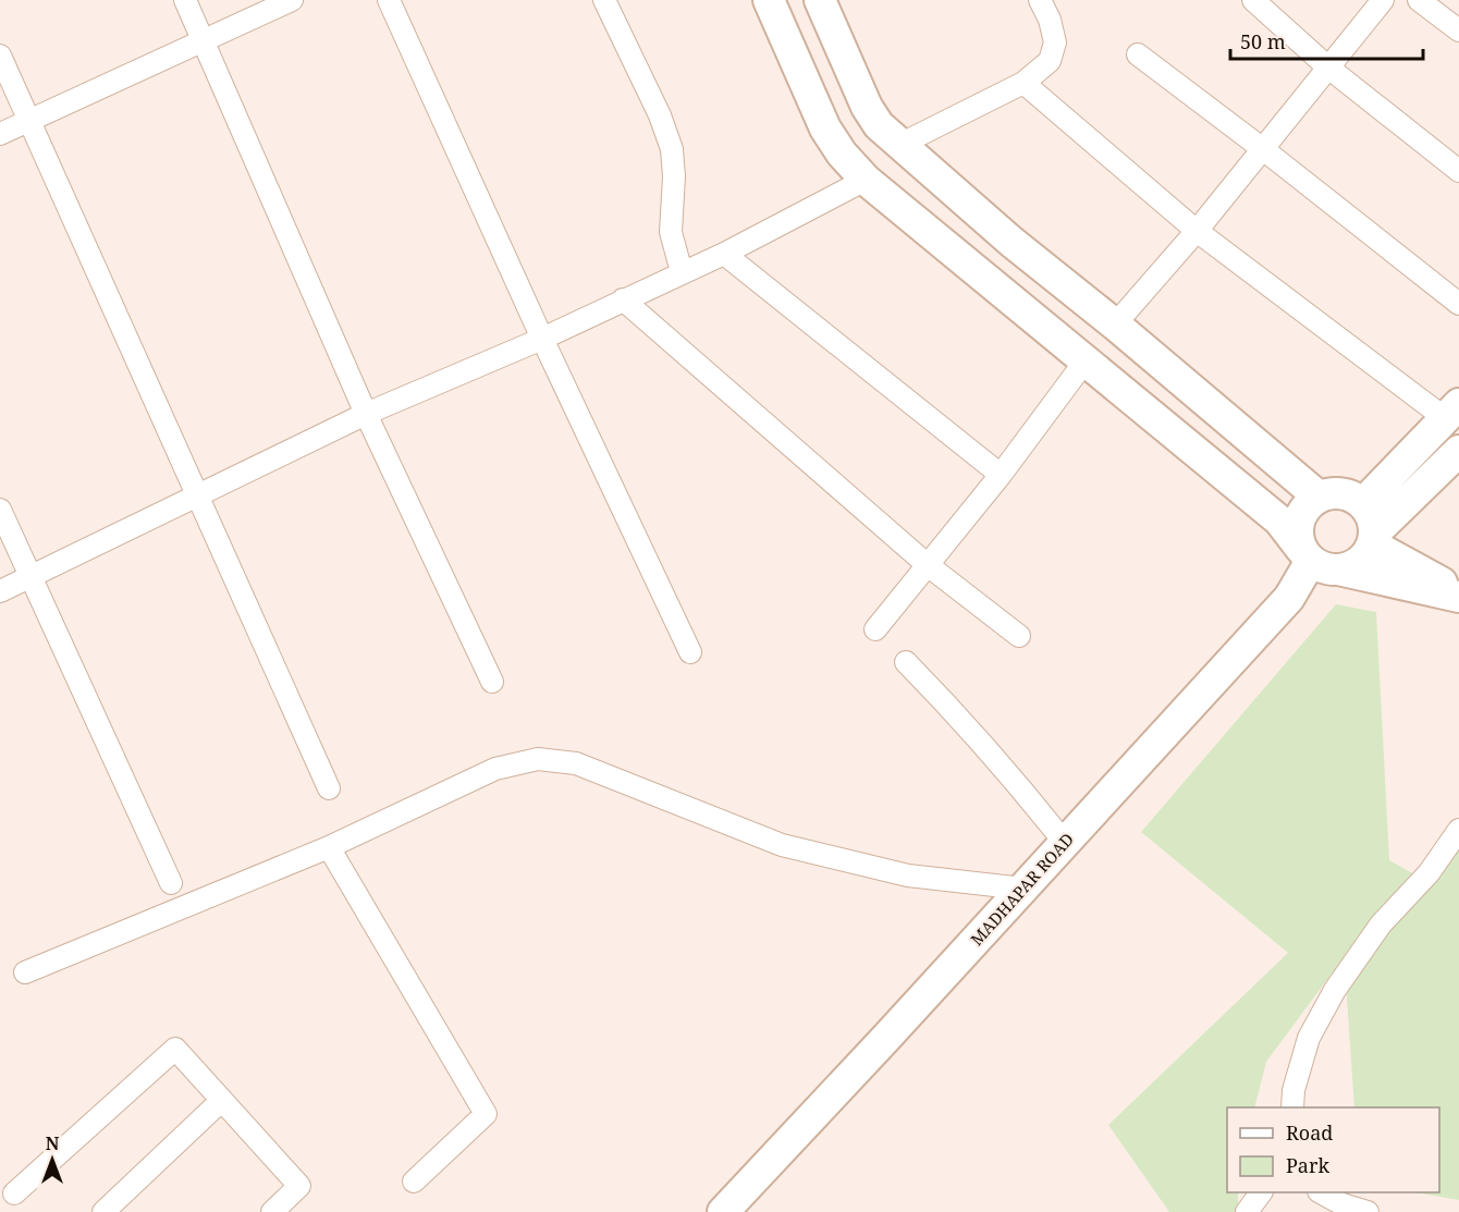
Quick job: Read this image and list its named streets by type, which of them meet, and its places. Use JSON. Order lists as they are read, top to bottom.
{
  "streets": {
    "main road": ["MADHAPAR ROAD"]
  },
  "legend": ["Road", "Park"],
  "scale_bar": "50 m",
  "north": "top"
}
